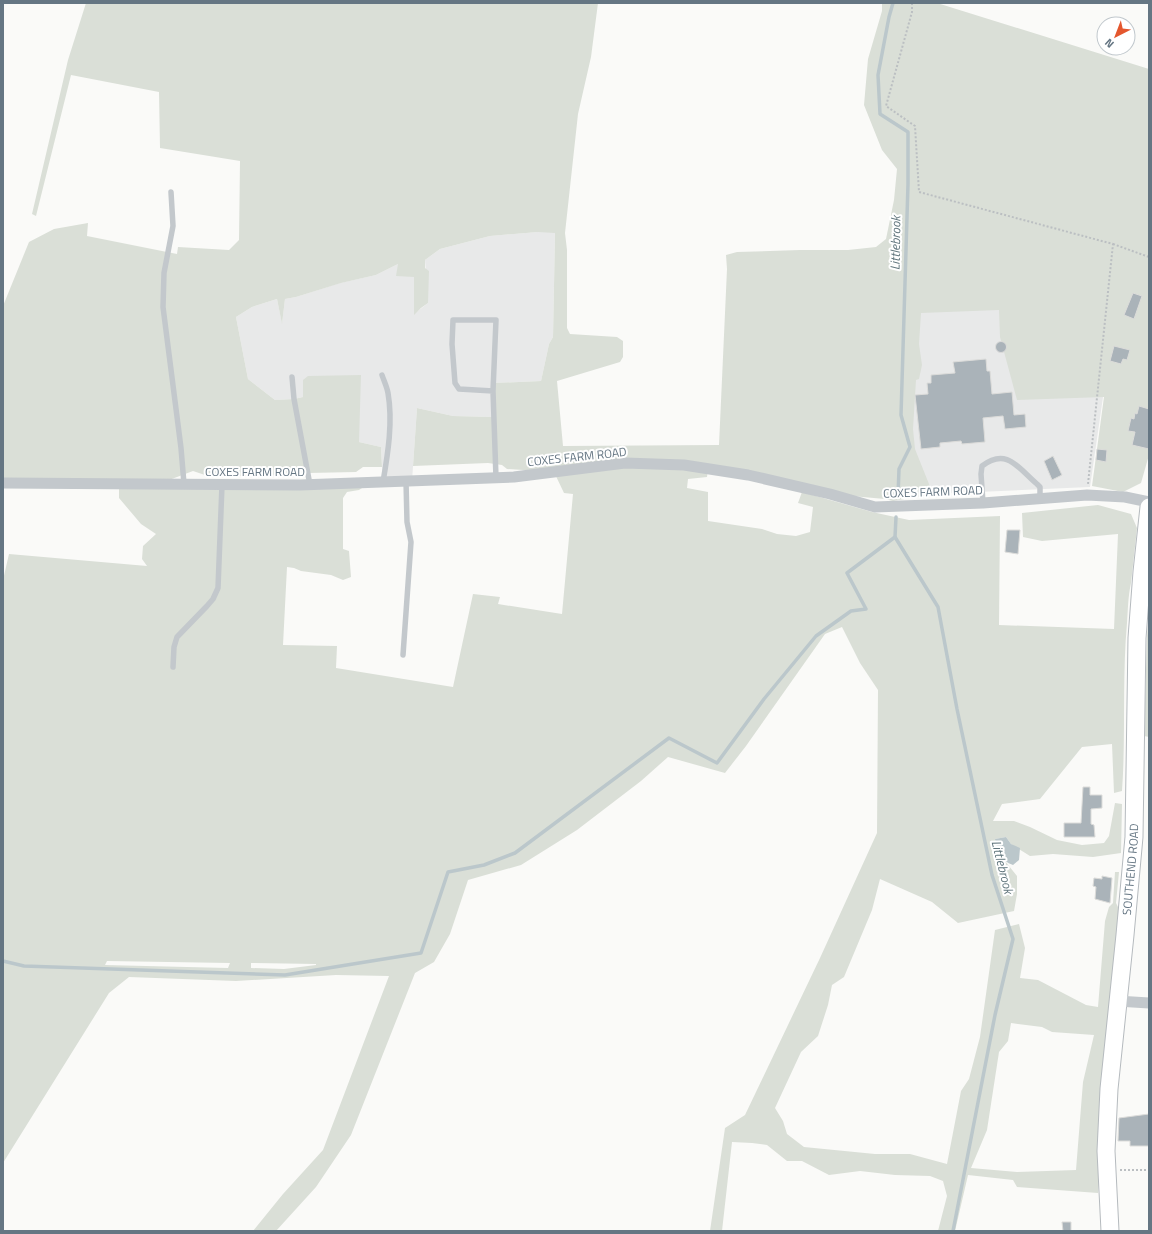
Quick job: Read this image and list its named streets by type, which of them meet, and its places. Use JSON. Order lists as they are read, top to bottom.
{
  "streets": {
    "main road": ["SOUTHEND ROAD"],
    "street": ["COXES FARM ROAD"]
  },
  "water": ["Littlebrook"],
  "north": "bottom left"
}
